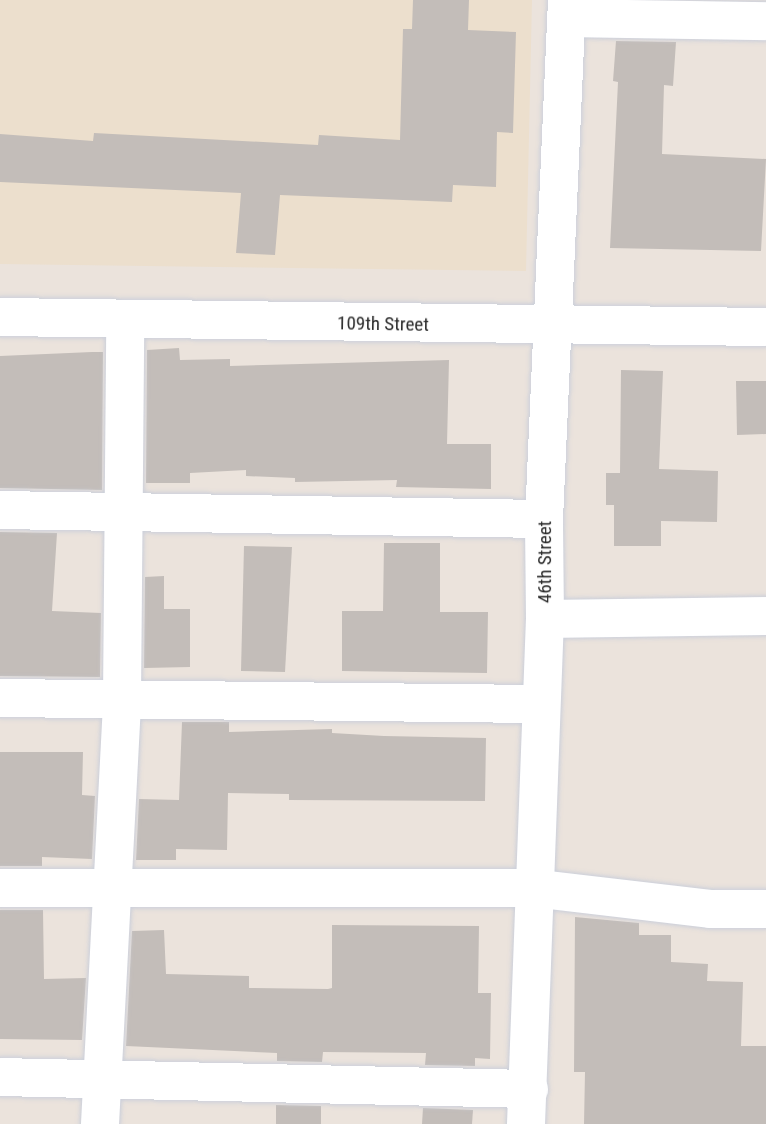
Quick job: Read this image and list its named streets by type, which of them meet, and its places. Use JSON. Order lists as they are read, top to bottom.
{
  "streets": {
    "street": ["109th Street", "46th Street"]
  },
  "crossings": [
    ["109th Street", "46th Street"]
  ]
}
